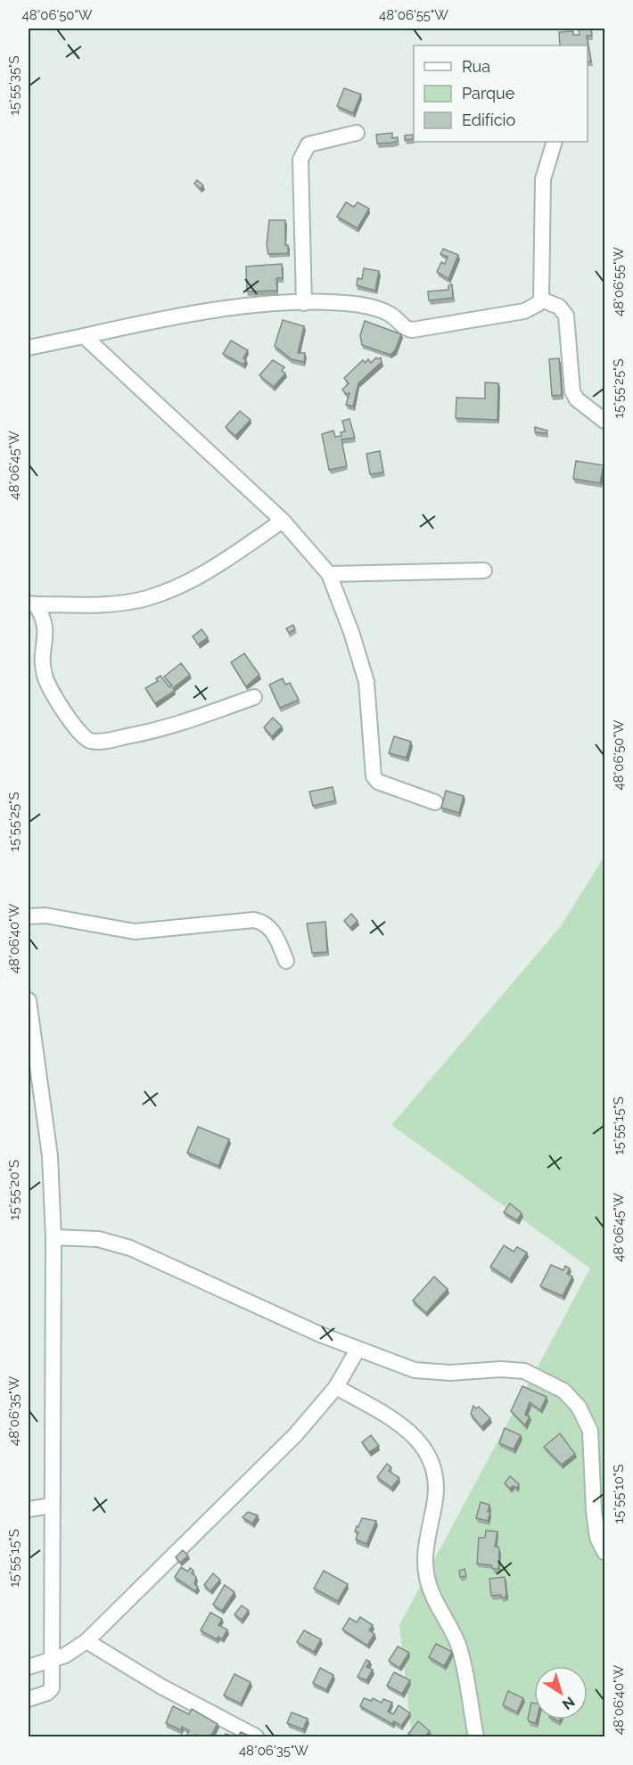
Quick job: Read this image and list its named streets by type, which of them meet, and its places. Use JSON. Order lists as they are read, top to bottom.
{
  "legend": ["Rua", "Parque", "Edifício"],
  "north": "bottom right",
  "coordinates": [
    "48°06'50\"W",
    "48°06'55\"W",
    "15°55'35\"S",
    "15°55'25\"S",
    "48°06'45\"W",
    "48°06'40\"W",
    "15°55'15\"S",
    "15°55'20\"S",
    "48°06'35\"W",
    "15°55'10\"S"
  ]
}
